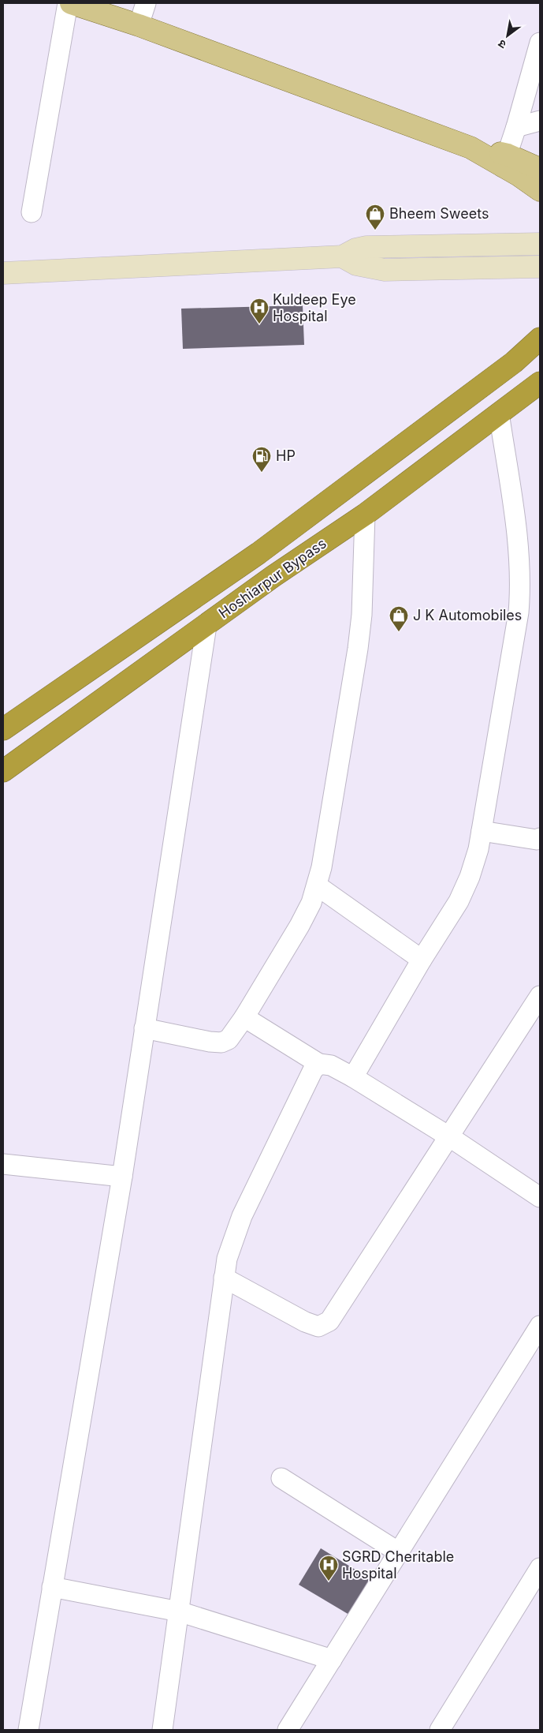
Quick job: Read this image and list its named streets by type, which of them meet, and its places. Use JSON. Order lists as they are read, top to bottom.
{
  "streets": {
    "highway": ["Hoshiarpur Bypass"]
  },
  "places": {
    "shop": ["Bheem Sweets", "J K Automobiles"],
    "hospital": ["Kuldeep Eye Hospital", "SGRD Cheritable Hospital"],
    "fuel station": ["HP"]
  },
  "north": "bottom left"
}
